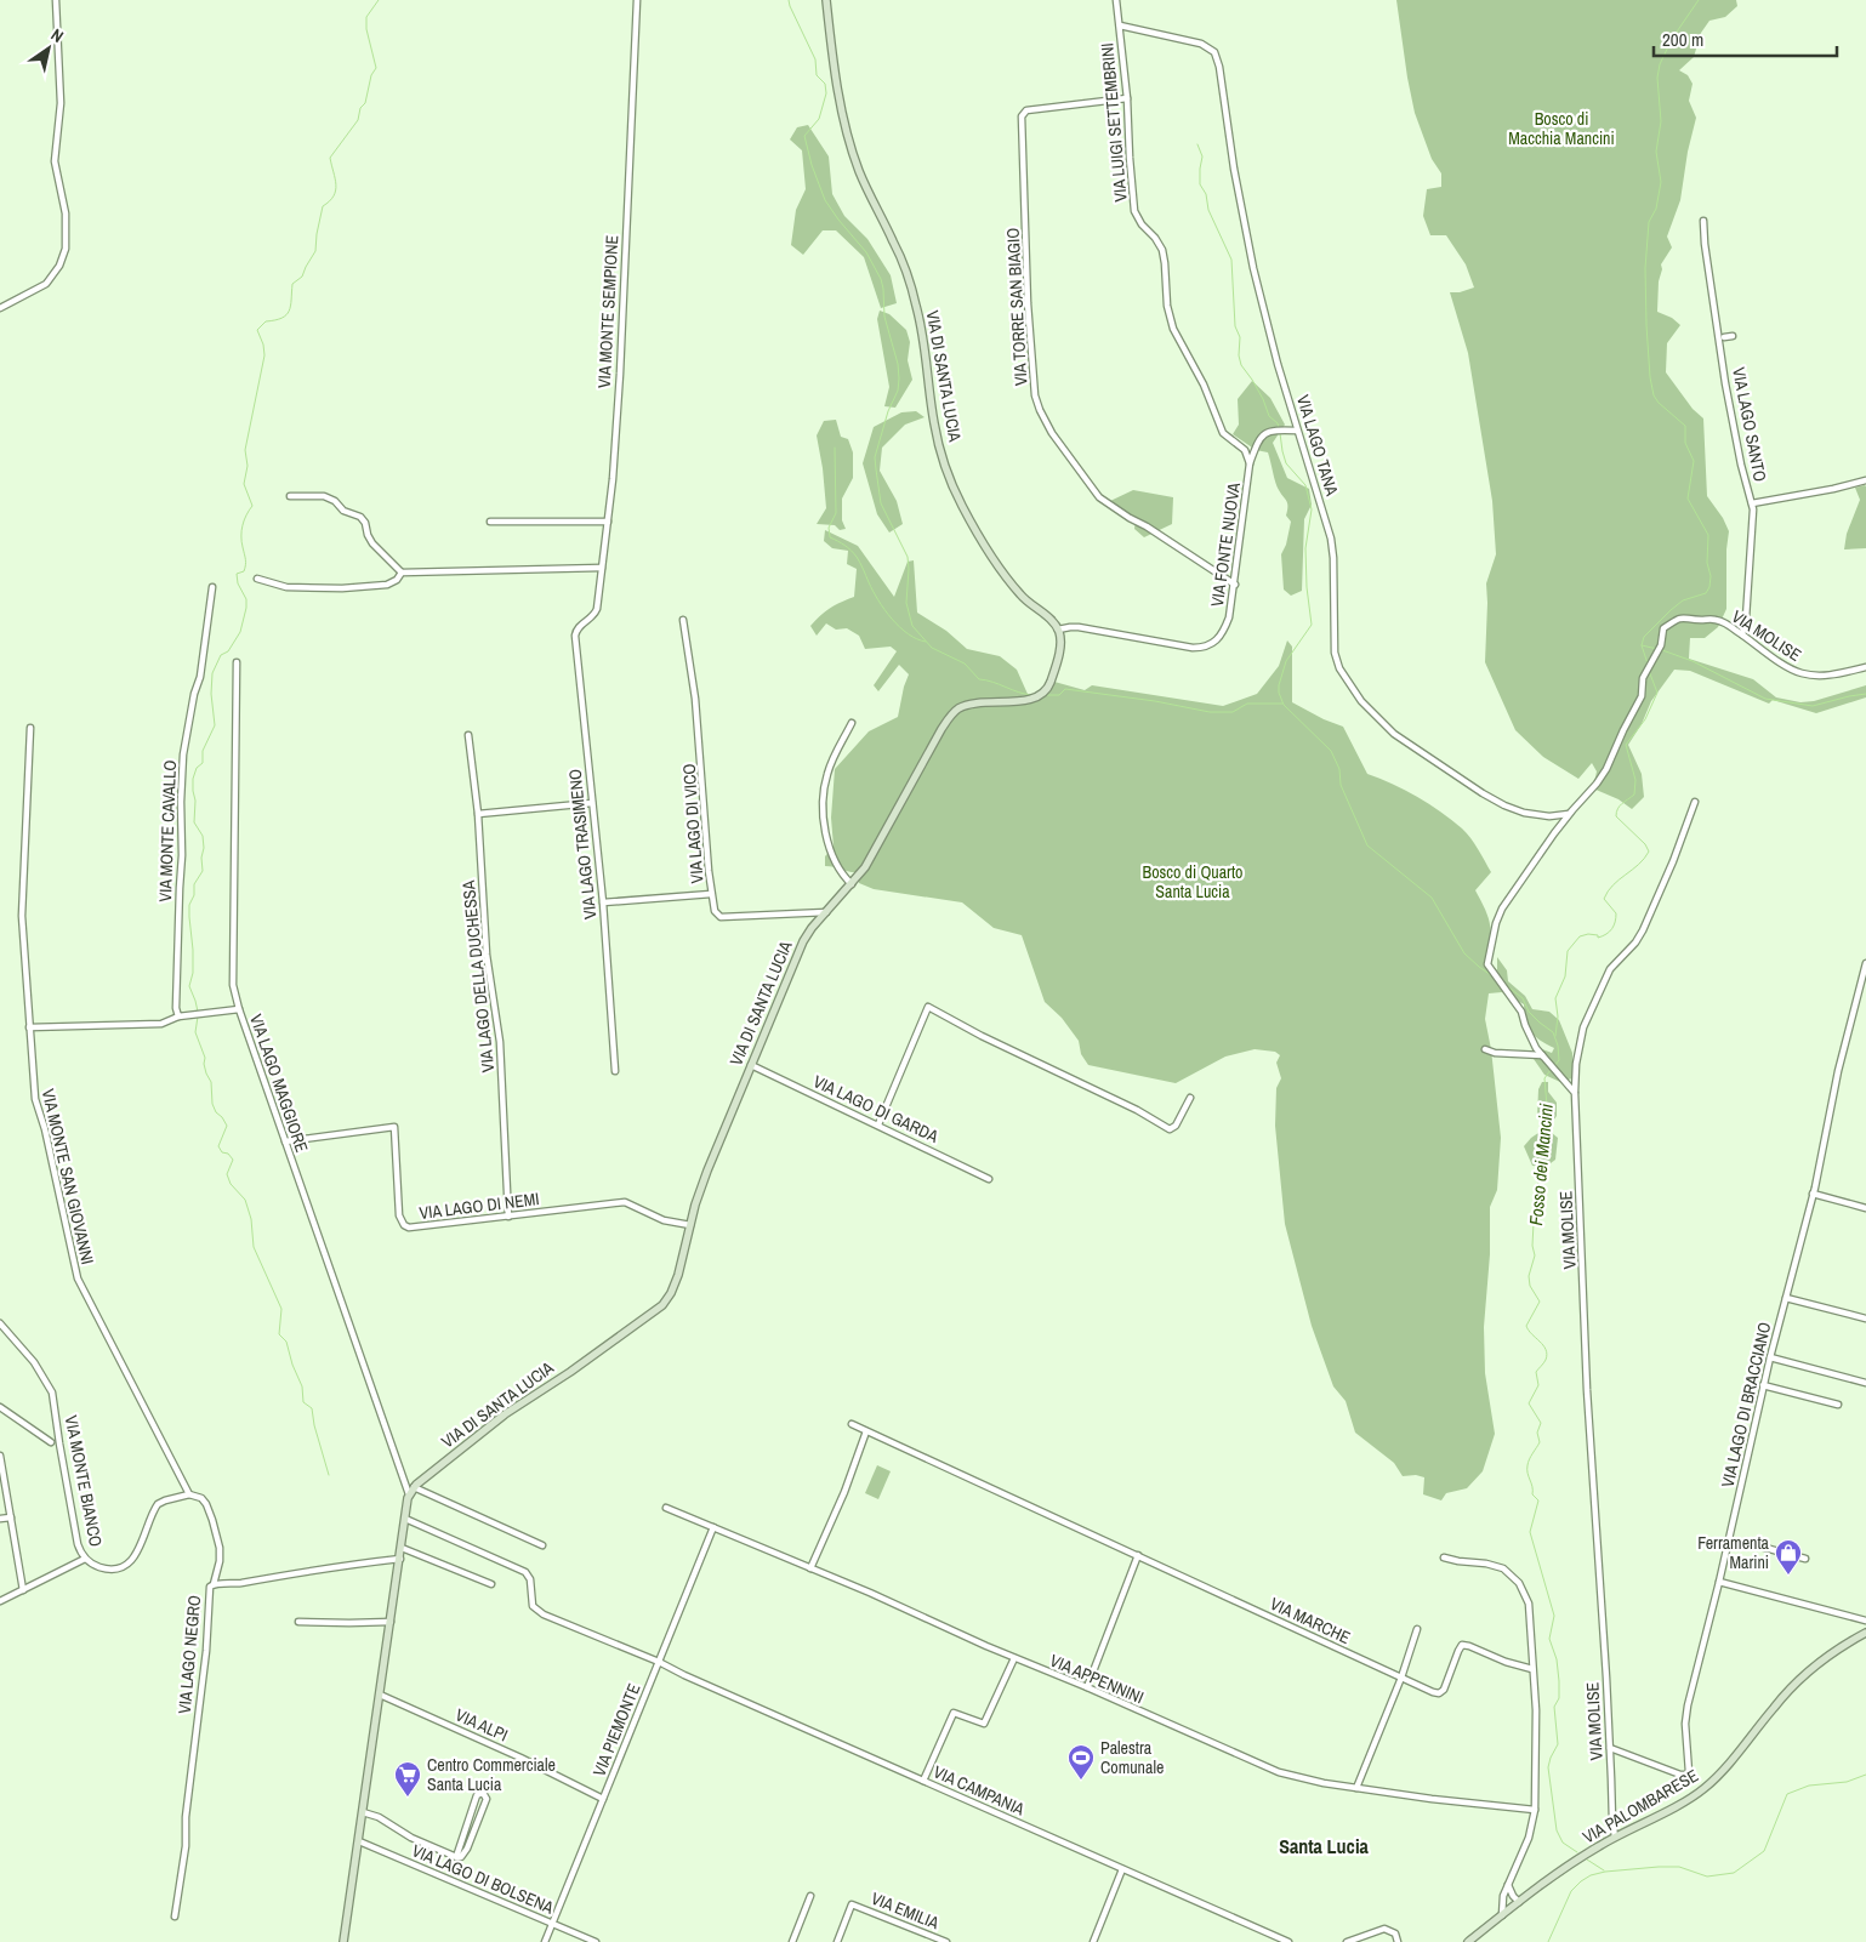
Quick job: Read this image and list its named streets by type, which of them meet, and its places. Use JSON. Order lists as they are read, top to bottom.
{
  "streets": {
    "street": [
      "VIA LUIGI SETTEMBRINI",
      "VIA TORRE SAN BIAGIO",
      "VIA MONTE SEMPIONE",
      "VIA DI SANTA LUCIA",
      "VIA LAGO SANTO",
      "VIA LAGO TANA",
      "VIA FONTE NUOVA",
      "VIA MOLISE",
      "VIA LAGO DI VICO",
      "VIA MONTE CAVALLO",
      "VIA LAGO TRASIMENO",
      "VIA LAGO DELLA DUCHESSA",
      "VIA LAGO MAGGIORE",
      "VIA LAGO DI GARDA",
      "VIA MONTE SAN GIOVANNI",
      "VIA LAGO DI NEMI",
      "VIA LAGO DI BRACCIANO",
      "VIA MONTE BIANCO",
      "VIA MARCHE",
      "VIA LAGO NEGRO",
      "VIA APPENNINI",
      "VIA ALPI",
      "VIA PIEMONTE",
      "VIA CAMPANIA",
      "VIA PALOMBARESE",
      "VIA LAGO DI BOLSENA",
      "VIA EMILIA"
    ]
  },
  "crossings": [
    ["VIA LUIGI SETTEMBRINI", "VIA TORRE SAN BIAGIO"],
    ["VIA LUIGI SETTEMBRINI", "VIA LAGO TANA"],
    ["VIA LUIGI SETTEMBRINI", "VIA FONTE NUOVA"],
    ["VIA TORRE SAN BIAGIO", "VIA FONTE NUOVA"],
    ["VIA MONTE SEMPIONE", "VIA LAGO TRASIMENO"],
    ["VIA DI SANTA LUCIA", "VIA FONTE NUOVA"],
    ["VIA DI SANTA LUCIA", "VIA LAGO DI VICO"],
    ["VIA DI SANTA LUCIA", "VIA LAGO MAGGIORE"],
    ["VIA DI SANTA LUCIA", "VIA LAGO DI GARDA"],
    ["VIA DI SANTA LUCIA", "VIA LAGO DI NEMI"],
    ["VIA DI SANTA LUCIA", "VIA LAGO NEGRO"],
    ["VIA DI SANTA LUCIA", "VIA ALPI"],
    ["VIA DI SANTA LUCIA", "VIA CAMPANIA"],
    ["VIA DI SANTA LUCIA", "VIA LAGO DI BOLSENA"],
    ["VIA LAGO SANTO", "VIA MOLISE"],
    ["VIA LAGO TANA", "VIA FONTE NUOVA"],
    ["VIA LAGO TANA", "VIA MOLISE"],
    ["VIA MOLISE", "VIA LAGO DI BRACCIANO"],
    ["VIA MOLISE", "VIA PALOMBARESE"],
    ["VIA LAGO DELLA DUCHESSA", "VIA LAGO DI NEMI"],
    ["VIA LAGO MAGGIORE", "VIA LAGO DI NEMI"],
    ["VIA MONTE SAN GIOVANNI", "VIA MONTE BIANCO"],
    ["VIA APPENNINI", "VIA PIEMONTE"],
    ["VIA ALPI", "VIA PIEMONTE"],
    ["VIA PIEMONTE", "VIA CAMPANIA"],
    ["VIA PIEMONTE", "VIA LAGO DI BOLSENA"]
  ],
  "districts": ["Santa Lucia"],
  "water": ["Fosso dei Mancini"],
  "parks": ["Bosco di Macchia Mancini", "Bosco di Quarto Santa Lucia"],
  "places": {
    "shop": ["Ferramenta Marini"],
    "sports": ["Palestra Comunale"],
    "supermarket": ["Centro Commerciale Santa Lucia"]
  },
  "scale_bar": "200 m",
  "north": "top right"
}
